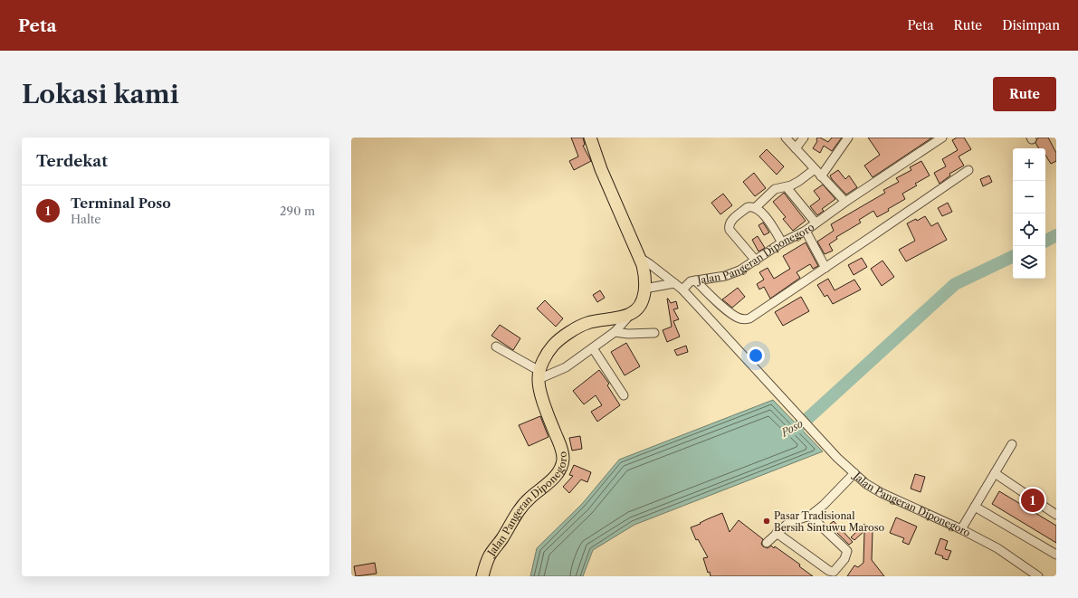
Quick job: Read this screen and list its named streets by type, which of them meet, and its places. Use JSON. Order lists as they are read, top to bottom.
{
  "streets": {
    "highway": ["Jalan Pangeran Diponegoro"]
  },
  "water": ["Poso"],
  "places": ["Pasar Tradisional Bersih Sintuwu Maroso"],
  "page": {
    "header": "Peta",
    "nav": ["Peta", "Rute", "Disimpan"],
    "buttons": "Rute",
    "title": "Lokasi kami",
    "heading": "Terdekat",
    "map_buttons": ["+", "−"],
    "list": [
      {
        "mark": "1",
        "name": "Terminal Poso",
        "note": "Halte",
        "value": "290 m"
      }
    ],
    "pins": "1"
  }
}
